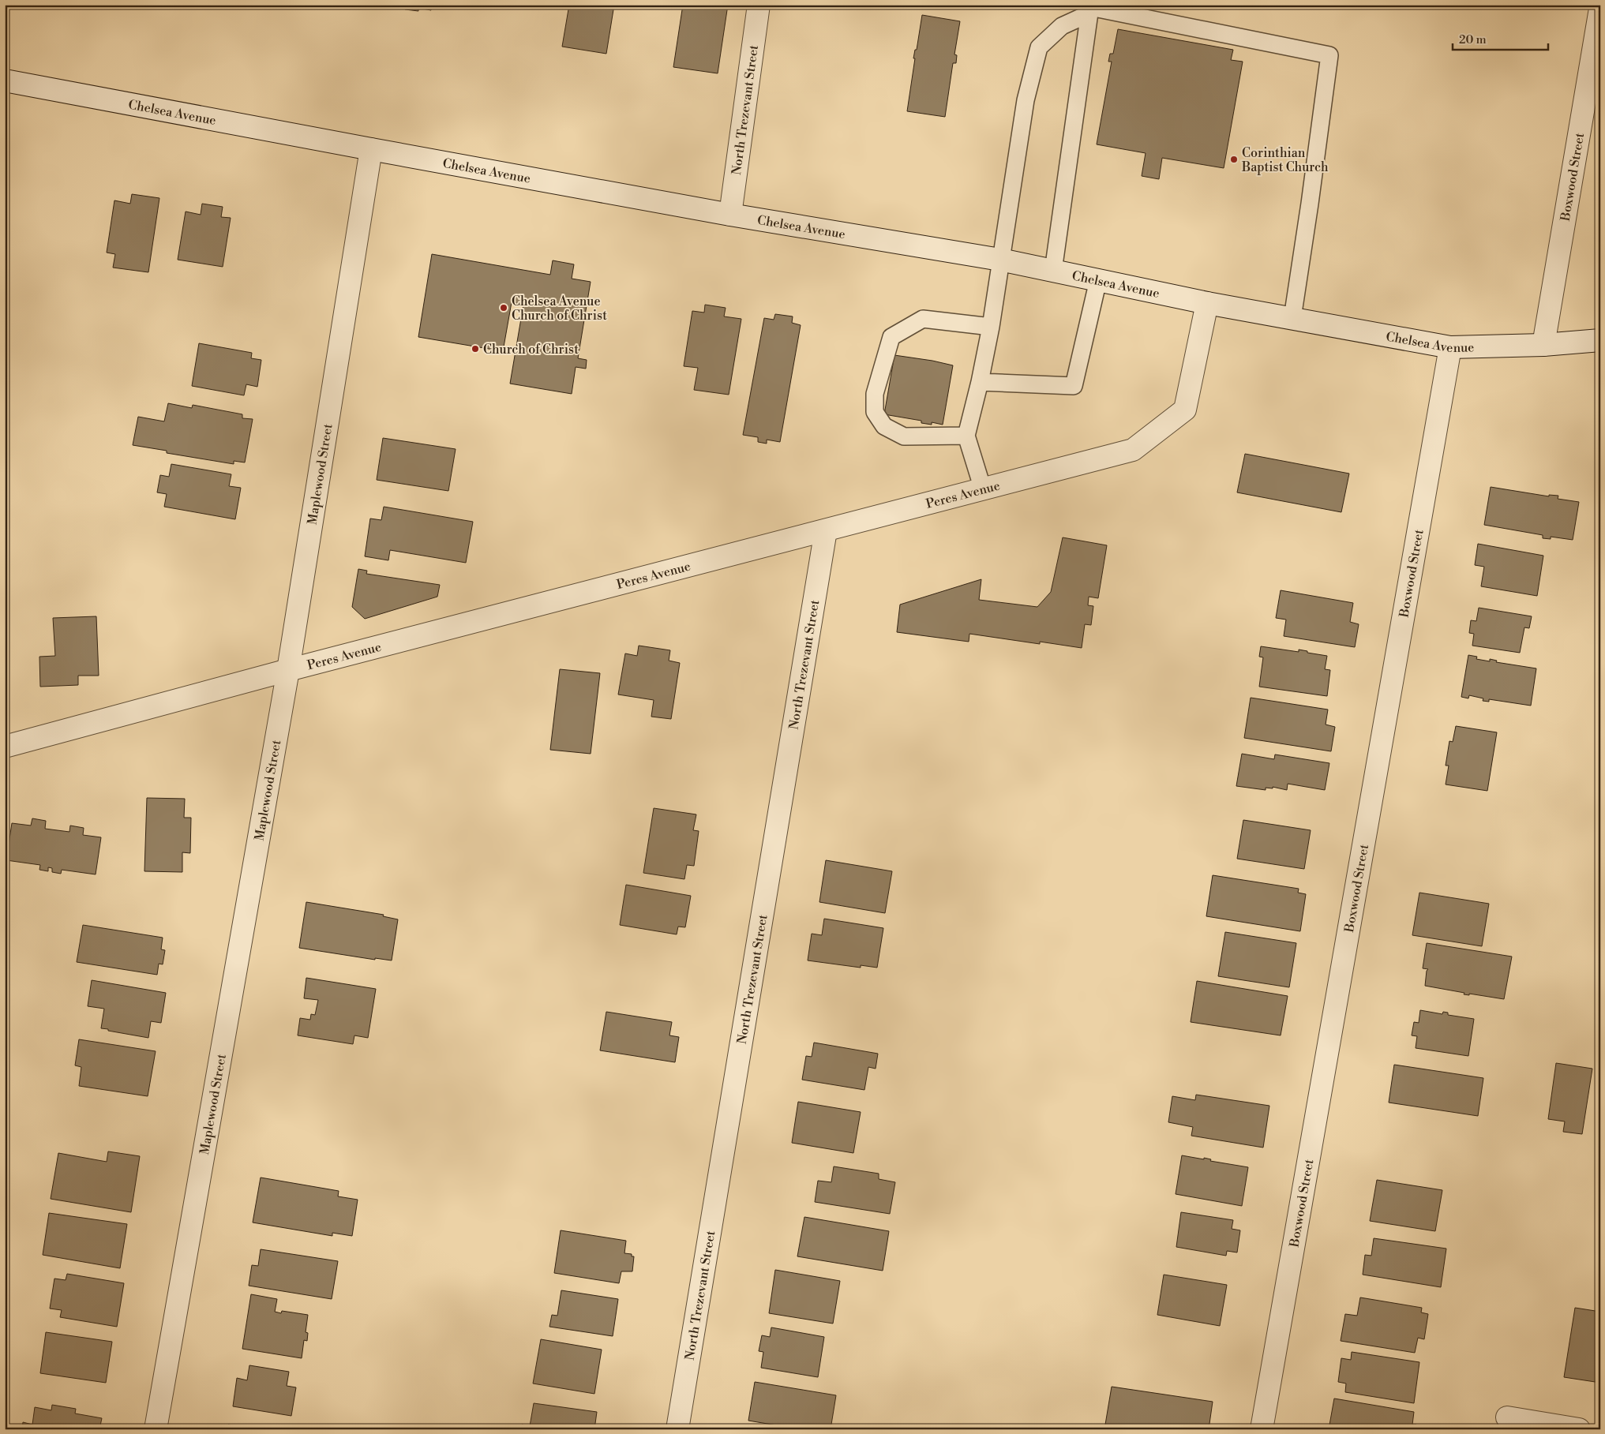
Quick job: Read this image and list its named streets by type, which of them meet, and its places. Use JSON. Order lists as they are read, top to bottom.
{
  "streets": {
    "street": [
      "North Trezevant Street",
      "Chelsea Avenue",
      "Boxwood Street",
      "Maplewood Street",
      "Peres Avenue"
    ]
  },
  "crossings": [
    ["North Trezevant Street", "Chelsea Avenue"],
    ["North Trezevant Street", "Peres Avenue"],
    ["Chelsea Avenue", "Boxwood Street"],
    ["Chelsea Avenue", "Maplewood Street"],
    ["Chelsea Avenue", "Peres Avenue"],
    ["Maplewood Street", "Peres Avenue"]
  ],
  "places": ["Corinthian Baptist Church", "Chelsea Avenue Church of Christ", "Church of Christ"],
  "scale_bar": "20 m"
}
